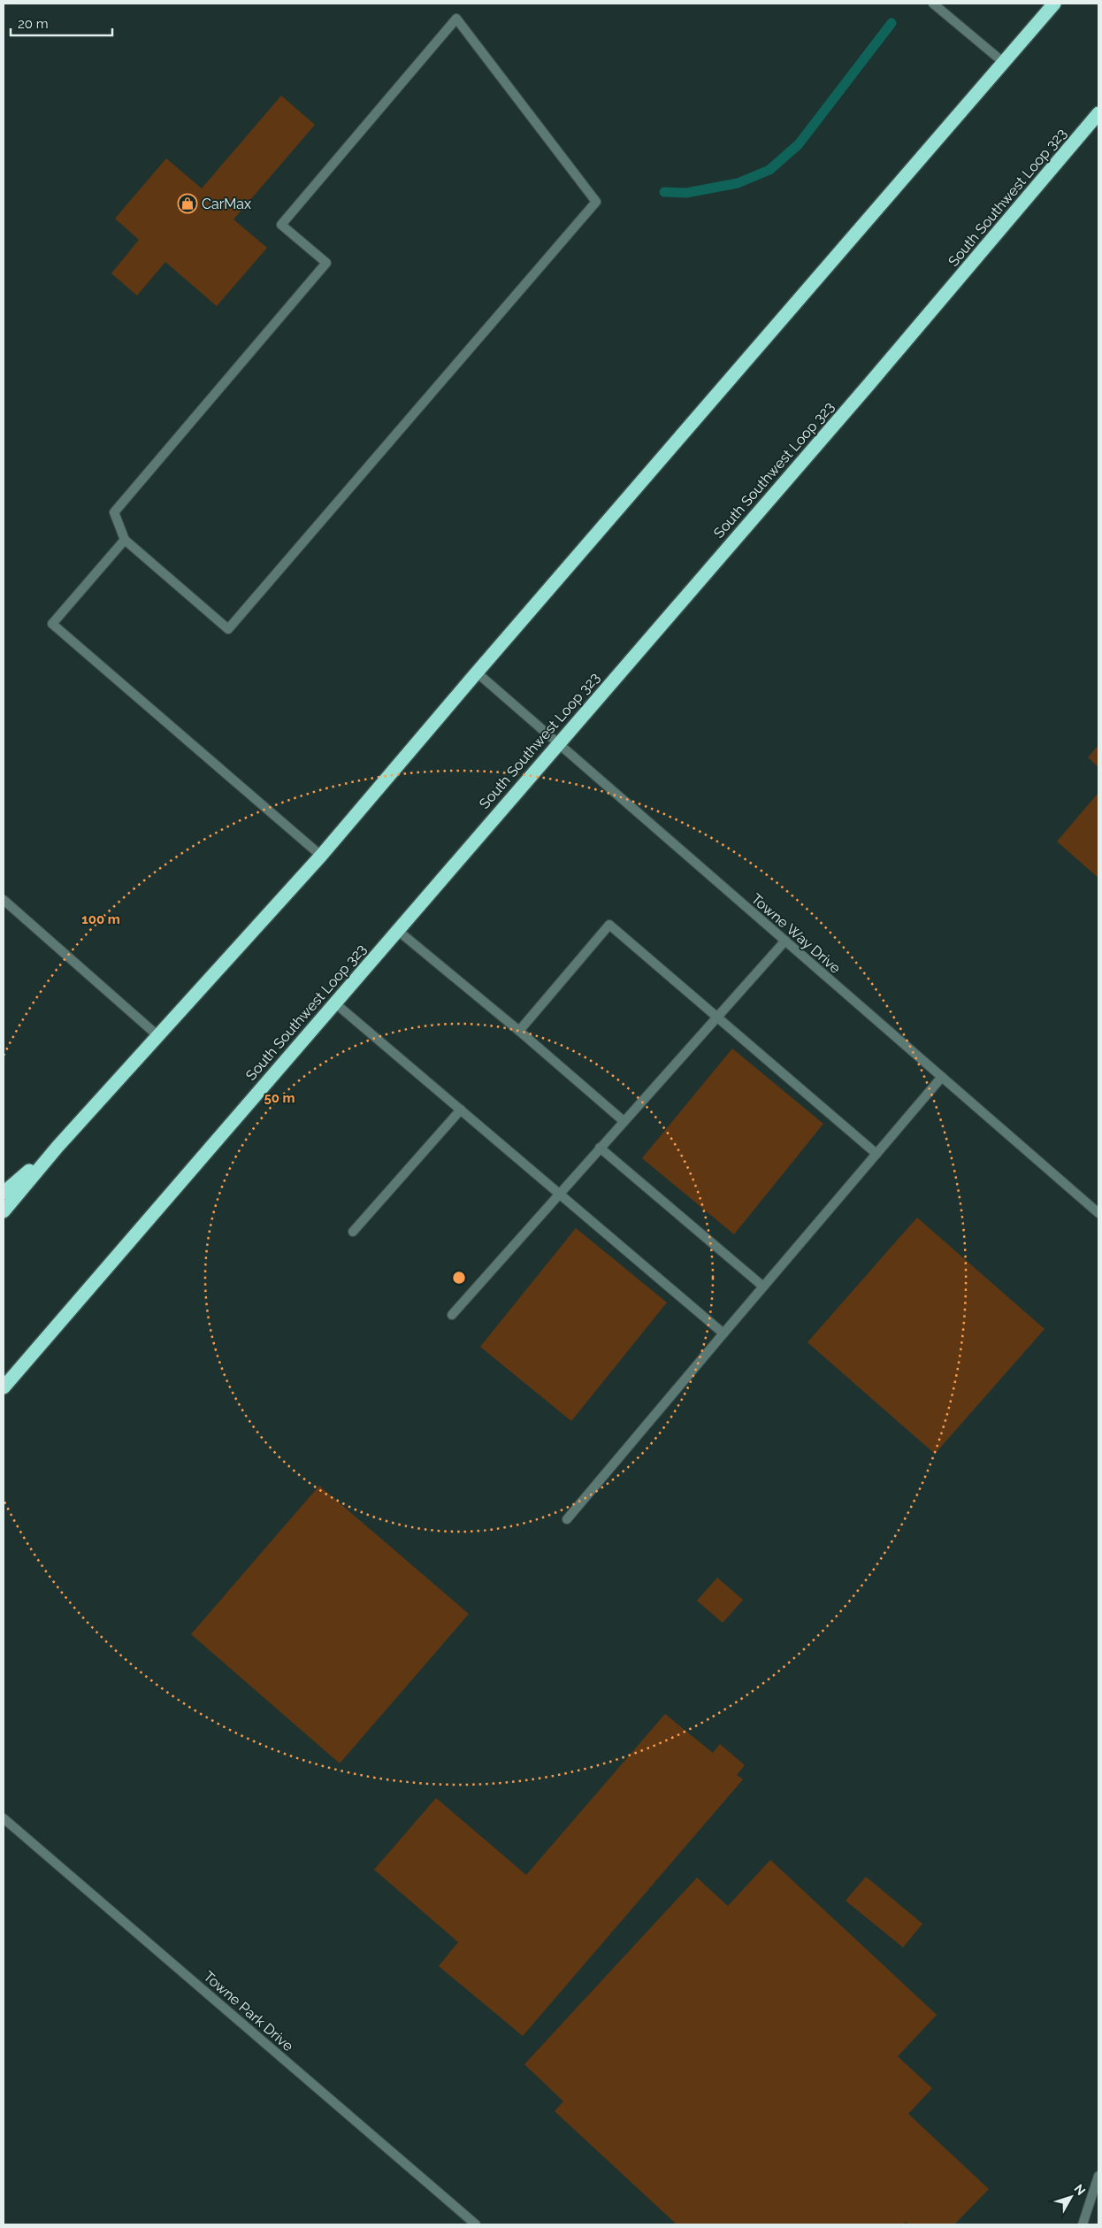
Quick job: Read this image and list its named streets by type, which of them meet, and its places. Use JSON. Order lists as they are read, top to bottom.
{
  "streets": {
    "highway": ["South Southwest Loop 323"],
    "street": ["Towne Way Drive", "Towne Park Drive"]
  },
  "crossings": [
    ["South Southwest Loop 323", "Towne Way Drive"]
  ],
  "places": {
    "shop": ["CarMax"]
  },
  "scale_bar": "20 m",
  "north": "top right",
  "rings": ["100 m", "50 m"]
}
